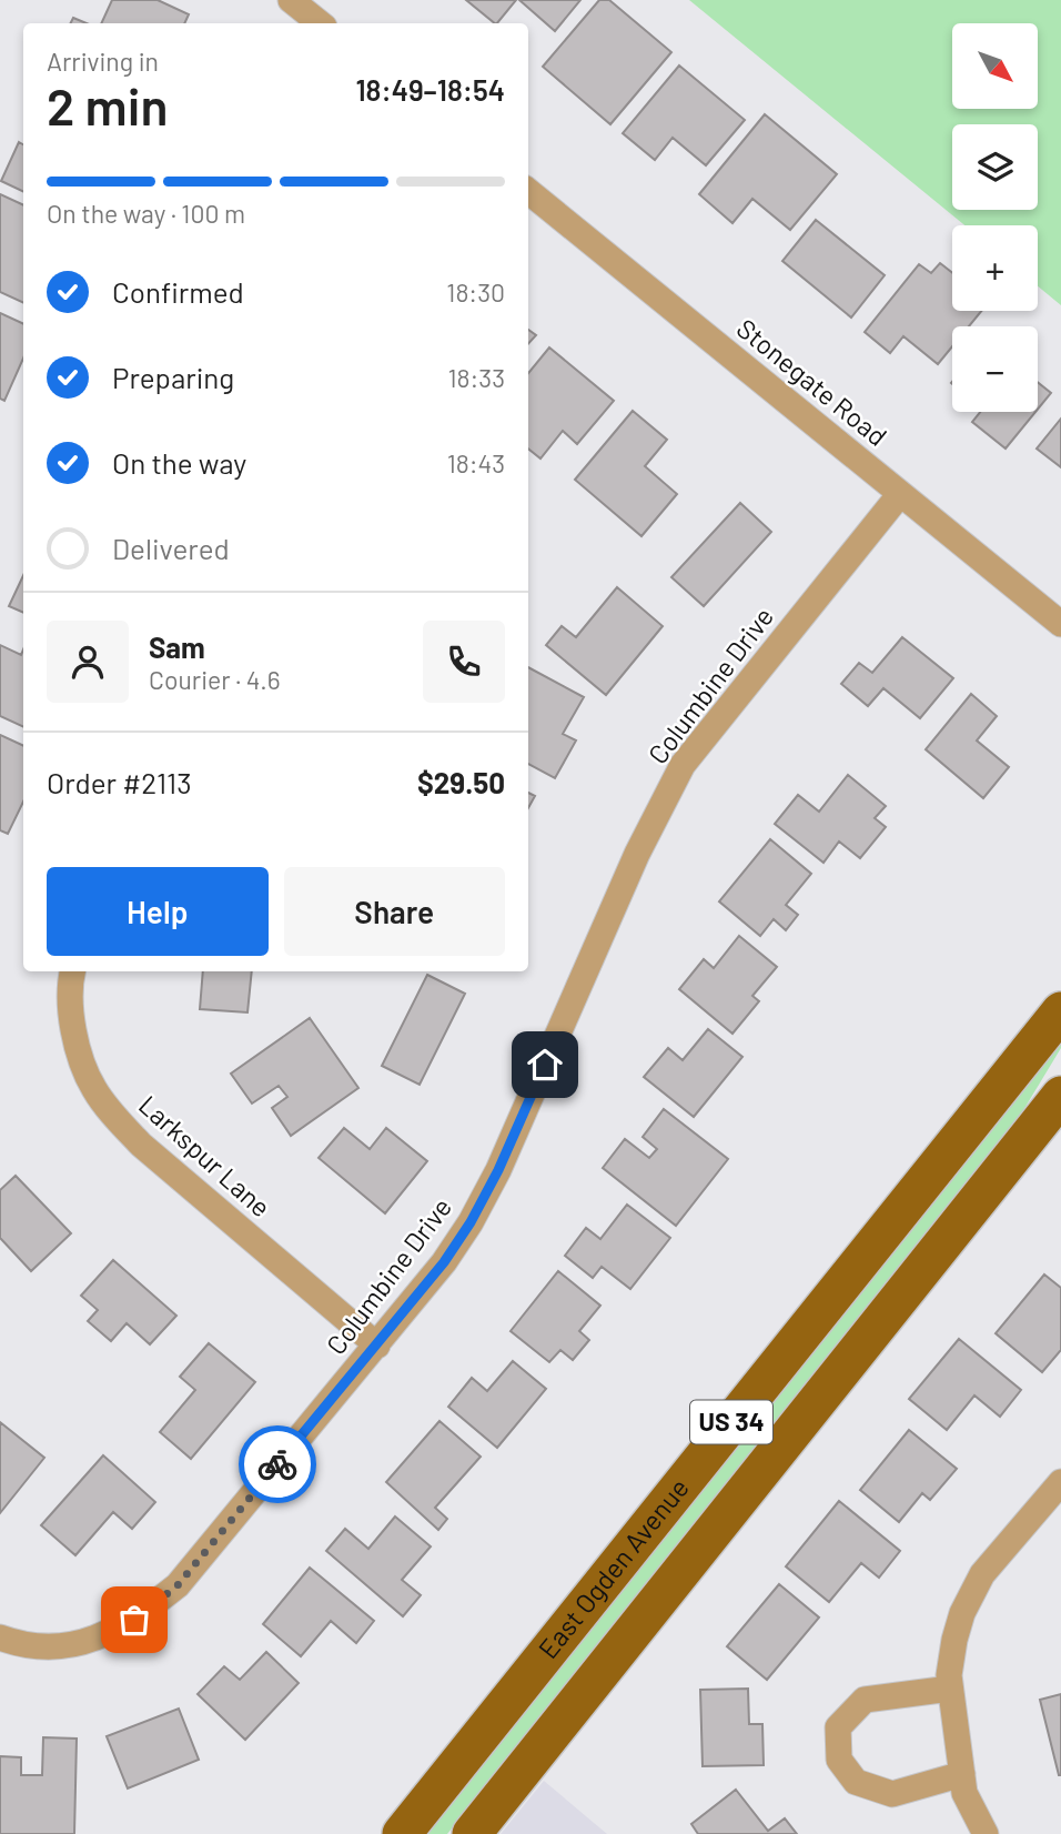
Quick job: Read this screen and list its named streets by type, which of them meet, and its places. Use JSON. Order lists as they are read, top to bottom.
{
  "streets": {
    "main road": ["US 34", "East Ogden Avenue"],
    "street": ["Stonegate Road", "Columbine Drive", "Larkspur Lane"]
  },
  "crossings": [
    ["Stonegate Road", "Columbine Drive"],
    ["Columbine Drive", "Larkspur Lane"]
  ],
  "north": "bottom right",
  "page": {
    "map_buttons": ["+", "−"],
    "heading": ["2 min", "Arriving in", "18:49–18:54"],
    "panel": [
      "Sam",
      "Courier · 4.6",
      "Order #2113",
      "$29.50"
    ],
    "bar": "On the way · 100 m",
    "list": [
      ["Confirmed", "18:30"],
      ["Preparing", "18:33"],
      ["On the way", "18:43"],
      "Delivered"
    ],
    "buttons": ["Help", "Share"]
  }
}
